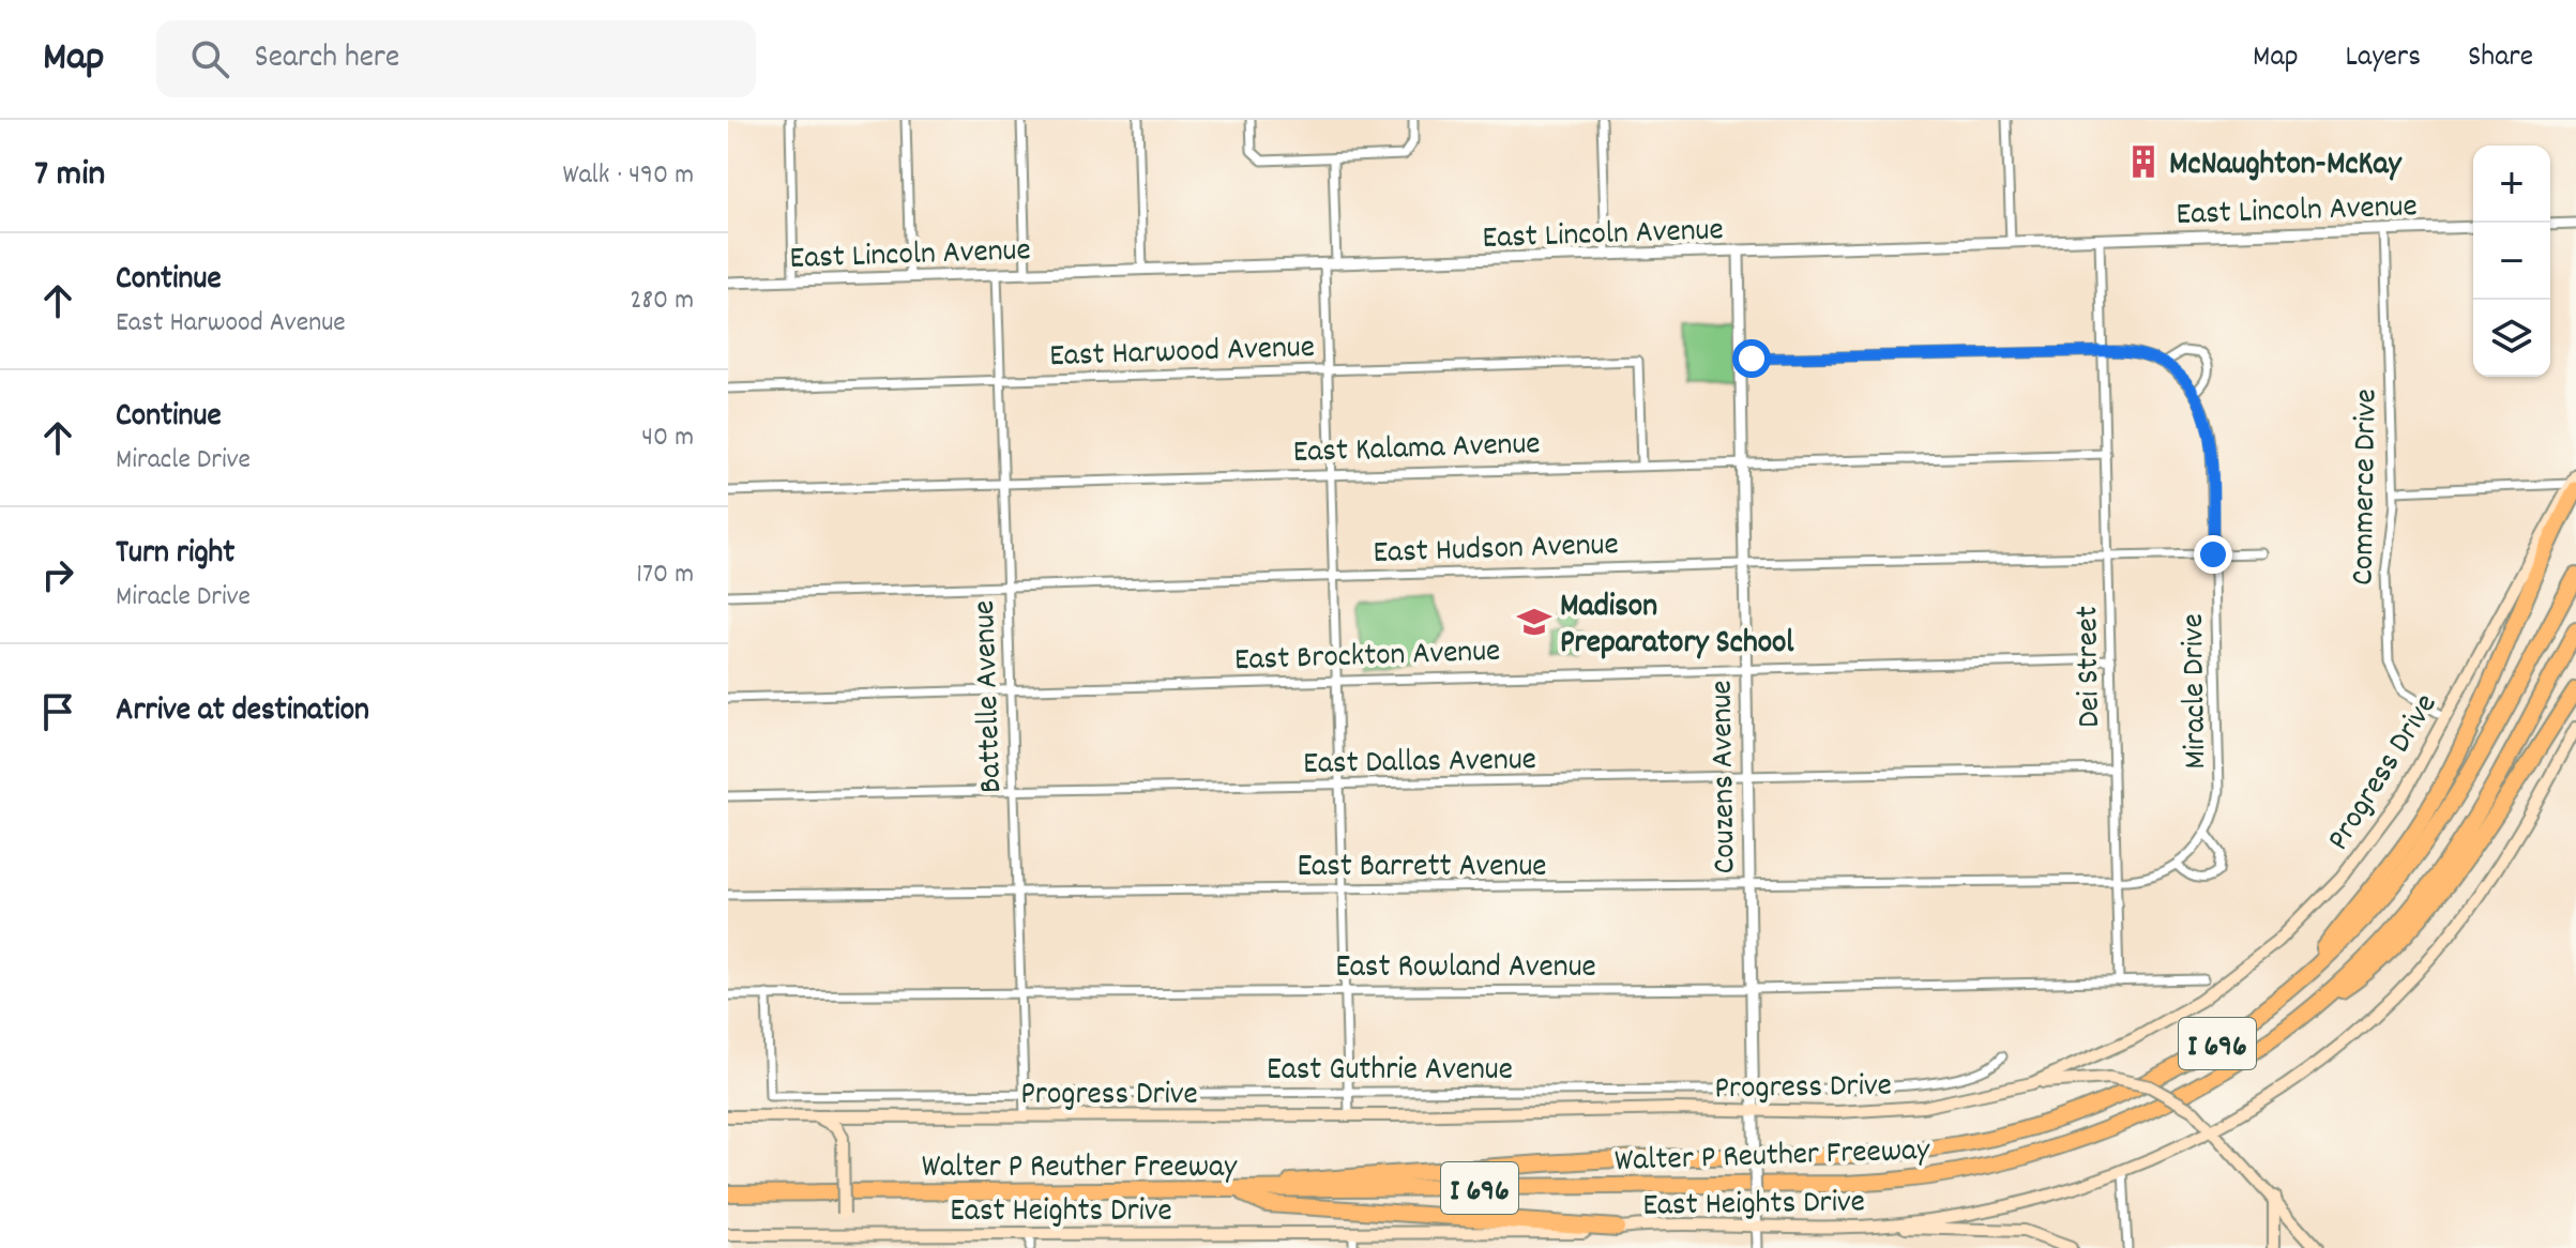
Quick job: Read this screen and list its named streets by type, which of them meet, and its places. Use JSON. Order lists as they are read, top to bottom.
{
  "streets": {
    "highway": ["I 696", "Walter P Reuther Freeway"],
    "main road": ["Progress Drive", "East Heights Drive"],
    "street": [
      "East Lincoln Avenue",
      "East Harwood Avenue",
      "East Kalama Avenue",
      "Commerce Drive",
      "East Hudson Avenue",
      "East Brockton Avenue",
      "Dei Street",
      "Miracle Drive",
      "Battelle Avenue",
      "East Dallas Avenue",
      "Couzens Avenue",
      "East Barrett Avenue",
      "East Rowland Avenue",
      "East Guthrie Avenue"
    ]
  },
  "crossings": [
    ["East Lincoln Avenue", "Commerce Drive"],
    ["East Lincoln Avenue", "Dei Street"],
    ["East Lincoln Avenue", "Battelle Avenue"],
    ["East Lincoln Avenue", "Couzens Avenue"],
    ["East Harwood Avenue", "East Kalama Avenue"],
    ["East Harwood Avenue", "Battelle Avenue"],
    ["East Kalama Avenue", "Dei Street"],
    ["East Kalama Avenue", "Battelle Avenue"],
    ["East Kalama Avenue", "Couzens Avenue"],
    ["Commerce Drive", "Progress Drive"],
    ["East Hudson Avenue", "Dei Street"],
    ["East Hudson Avenue", "Miracle Drive"],
    ["East Hudson Avenue", "Battelle Avenue"],
    ["East Hudson Avenue", "Couzens Avenue"],
    ["East Brockton Avenue", "Dei Street"],
    ["East Brockton Avenue", "Battelle Avenue"],
    ["East Brockton Avenue", "Couzens Avenue"],
    ["Dei Street", "Miracle Drive"],
    ["Dei Street", "East Dallas Avenue"],
    ["Dei Street", "East Barrett Avenue"],
    ["Dei Street", "East Rowland Avenue"],
    ["Miracle Drive", "East Barrett Avenue"],
    ["Battelle Avenue", "East Dallas Avenue"],
    ["Battelle Avenue", "Progress Drive"],
    ["Battelle Avenue", "East Barrett Avenue"],
    ["Battelle Avenue", "East Rowland Avenue"],
    ["Battelle Avenue", "East Guthrie Avenue"],
    ["East Dallas Avenue", "Couzens Avenue"],
    ["Progress Drive", "Couzens Avenue"],
    ["Couzens Avenue", "East Barrett Avenue"],
    ["Couzens Avenue", "East Rowland Avenue"],
    ["Couzens Avenue", "East Guthrie Avenue"],
    ["Couzens Avenue", "East Heights Drive"],
    ["East Rowland Avenue", "East Guthrie Avenue"]
  ],
  "places": {
    "building": ["McNaughton-McKay"],
    "school or university": ["Madison Preparatory School"]
  },
  "page": {
    "header": "Map",
    "search": "Search here",
    "nav": ["Map", "Layers", "Share"],
    "heading": ["7 min", "Walk · 490 m"],
    "map_buttons": ["+", "−"],
    "list": [
      ["Continue", "East Harwood Avenue", "280 m"],
      ["Continue", "Miracle Drive", "40 m"],
      ["Turn right", "Miracle Drive", "170 m"],
      "Arrive at destination"
    ]
  }
}
